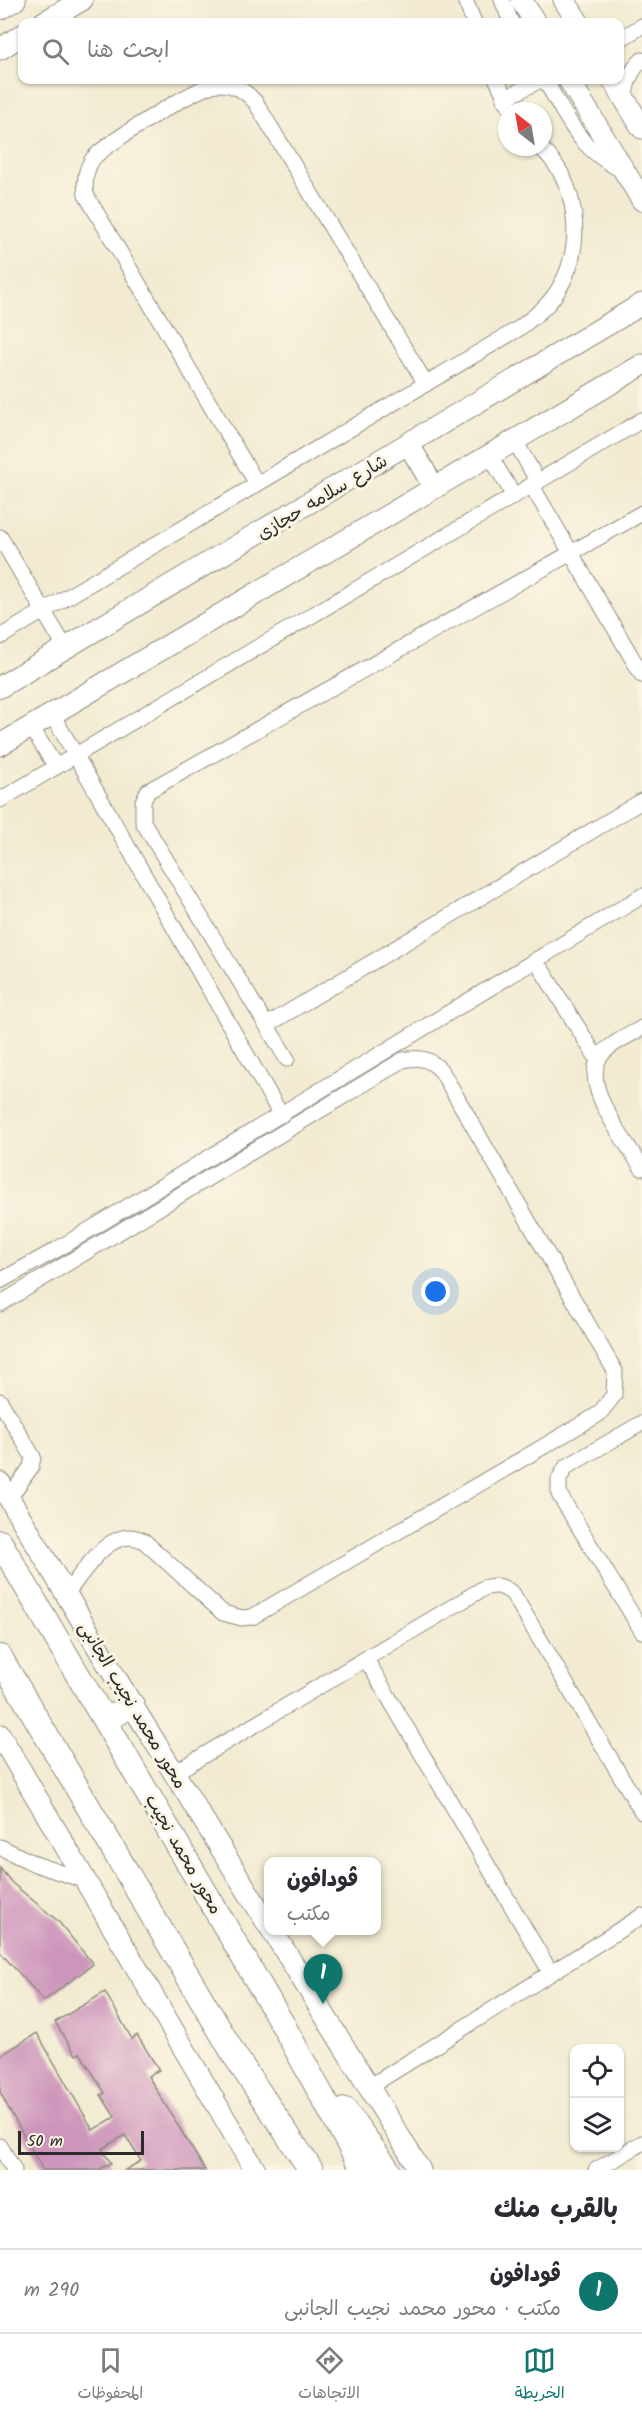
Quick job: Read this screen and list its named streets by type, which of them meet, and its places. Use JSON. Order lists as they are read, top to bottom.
{
  "streets": {
    "main road": ["محور محمد نجيب"],
    "street": ["شارع سلامه حجازى", "محور محمد نجيب الجانبى"]
  },
  "scale_bar": "50 m",
  "north": "top left",
  "page": {
    "search": "ابحث هنا",
    "popup": ["ڤودافون", "مكتب"],
    "pins": "1",
    "scale": "50 m",
    "heading": "بالقرب منك",
    "list": [
      {
        "mark": "1",
        "name": "ڤودافون",
        "note": "مكتب · محور محمد نجيب الجانبى",
        "value": "290 m"
      }
    ],
    "nav": ["الخريطة", "الاتجاهات", "المحفوظات"]
  }
}
